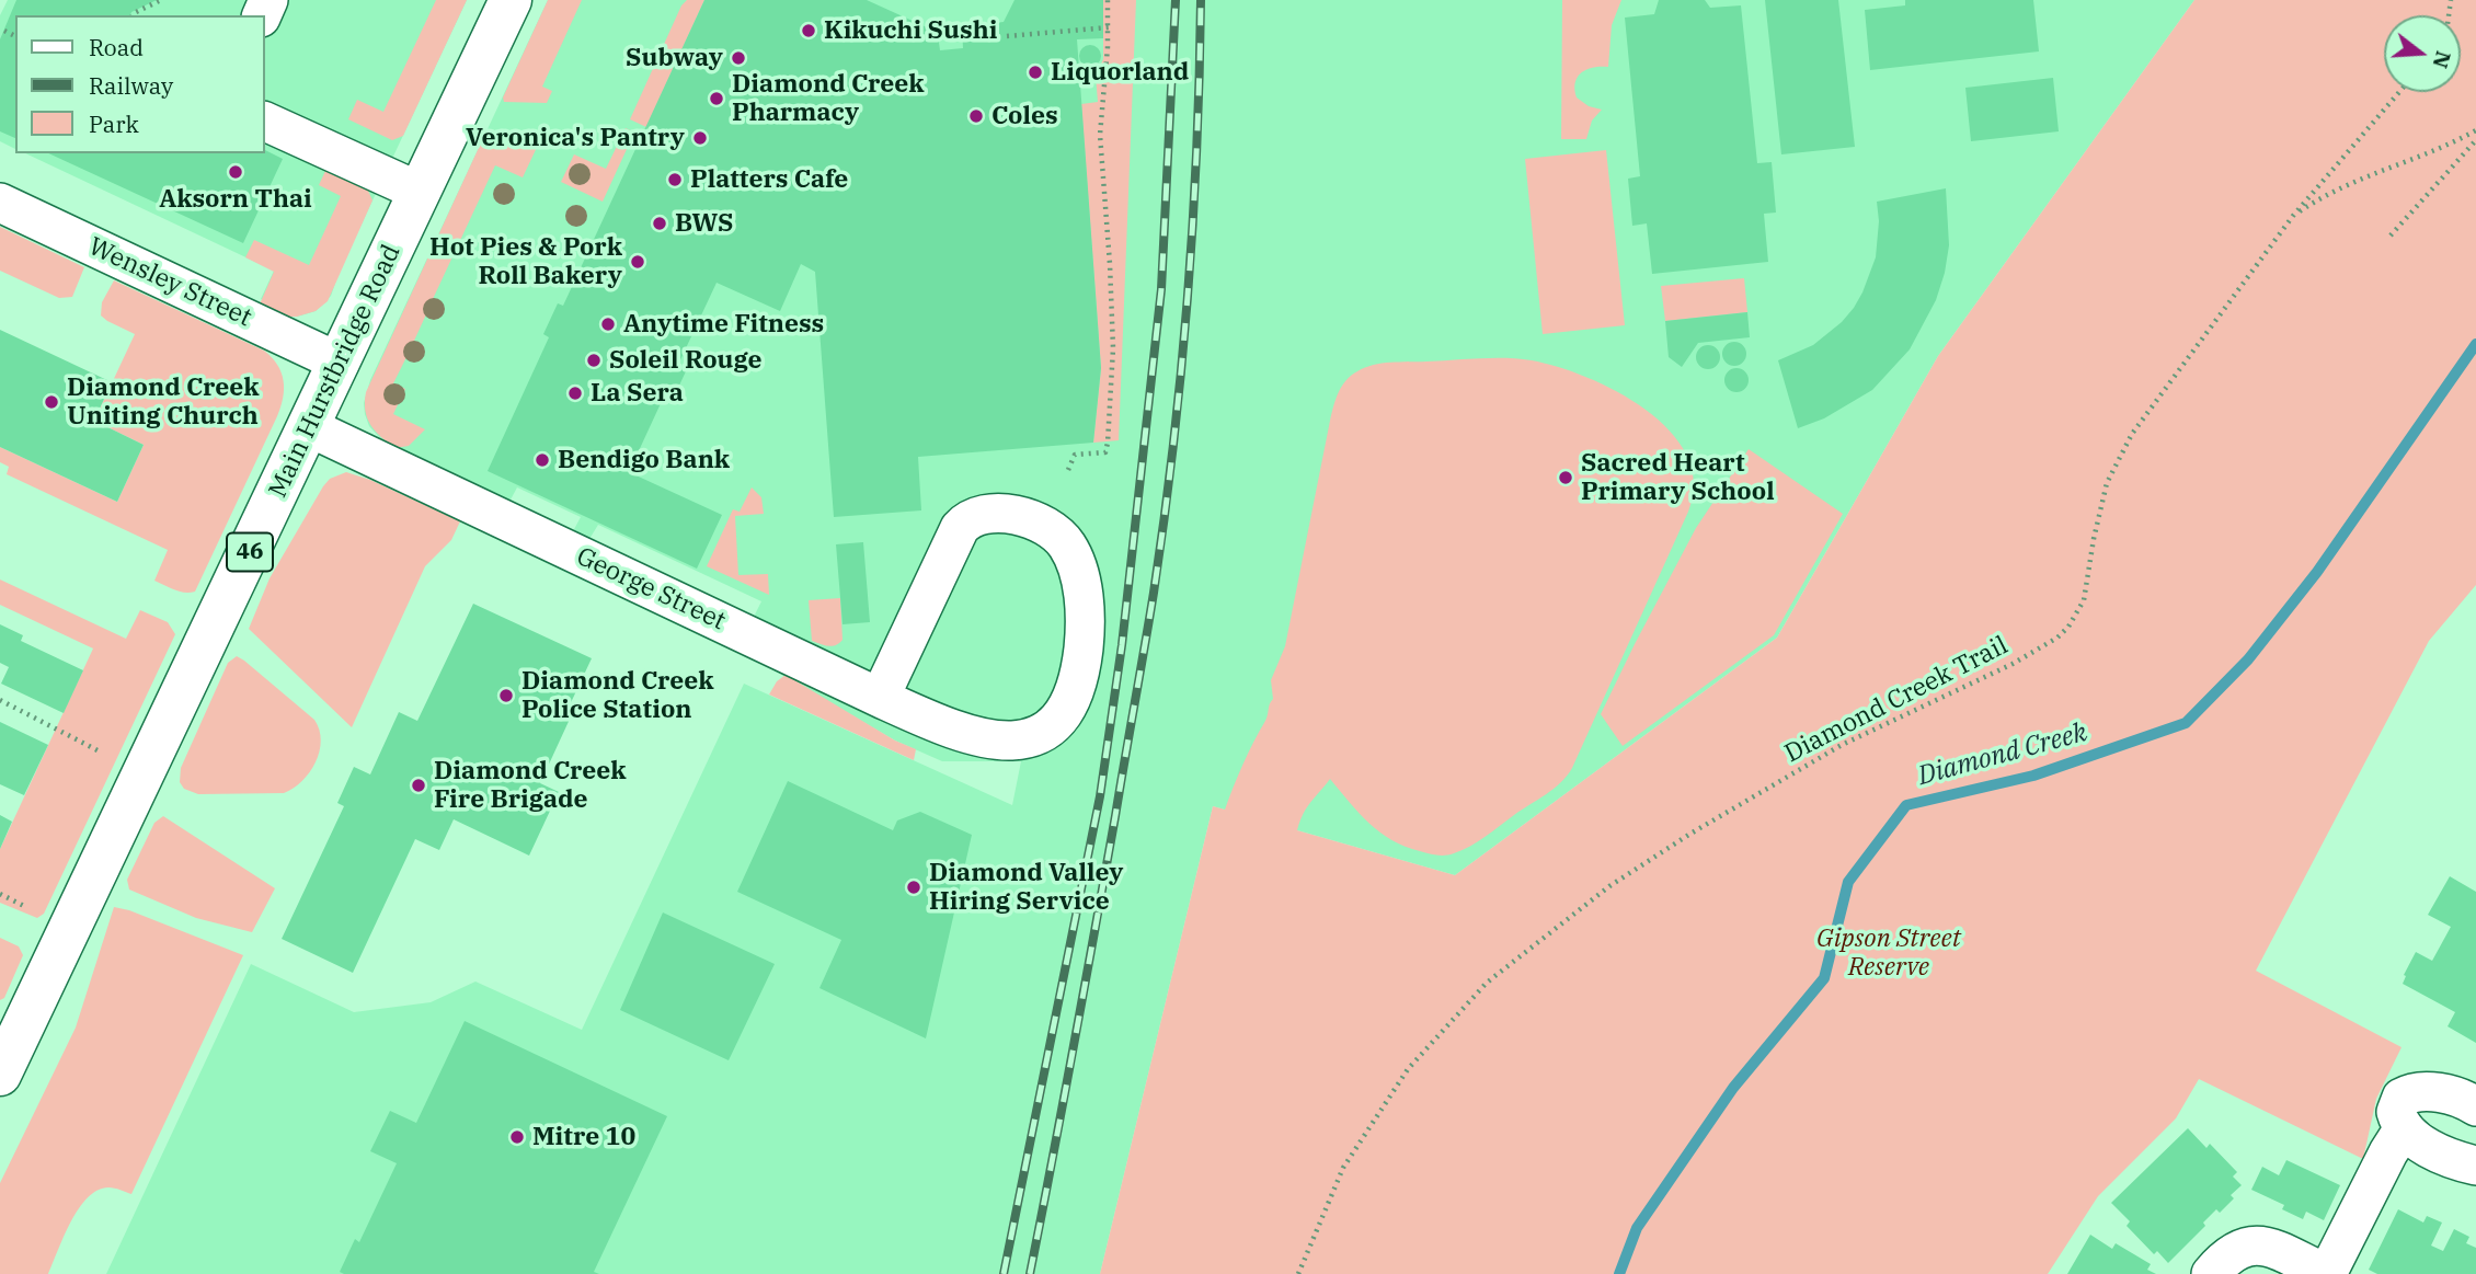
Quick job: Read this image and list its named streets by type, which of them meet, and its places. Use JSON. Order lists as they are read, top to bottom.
{
  "streets": {
    "main road": ["Main Hurstbridge Road", "46"],
    "street": ["Wensley Street", "George Street"],
    "path": ["Diamond Creek Trail"]
  },
  "crossings": [
    ["Wensley Street", "Main Hurstbridge Road"],
    ["Main Hurstbridge Road", "George Street"]
  ],
  "water": ["Diamond Creek"],
  "parks": ["Gipson Street Reserve"],
  "places": [
    "Kikuchi Sushi",
    "Subway",
    "Liquorland",
    "Diamond Creek Pharmacy",
    "Coles",
    "Veronica's Pantry",
    "Aksorn Thai",
    "Platters Cafe",
    "BWS",
    "Hot Pies & Pork Roll Bakery",
    "Anytime Fitness",
    "Soleil Rouge",
    "La Sera",
    "Diamond Creek Uniting Church",
    "Bendigo Bank",
    "Sacred Heart Primary School",
    "Diamond Creek Police Station",
    "Diamond Creek Fire Brigade",
    "Diamond Valley Hiring Service",
    "Mitre 10"
  ],
  "legend": ["Road", "Railway", "Park"],
  "north": "right"
}
